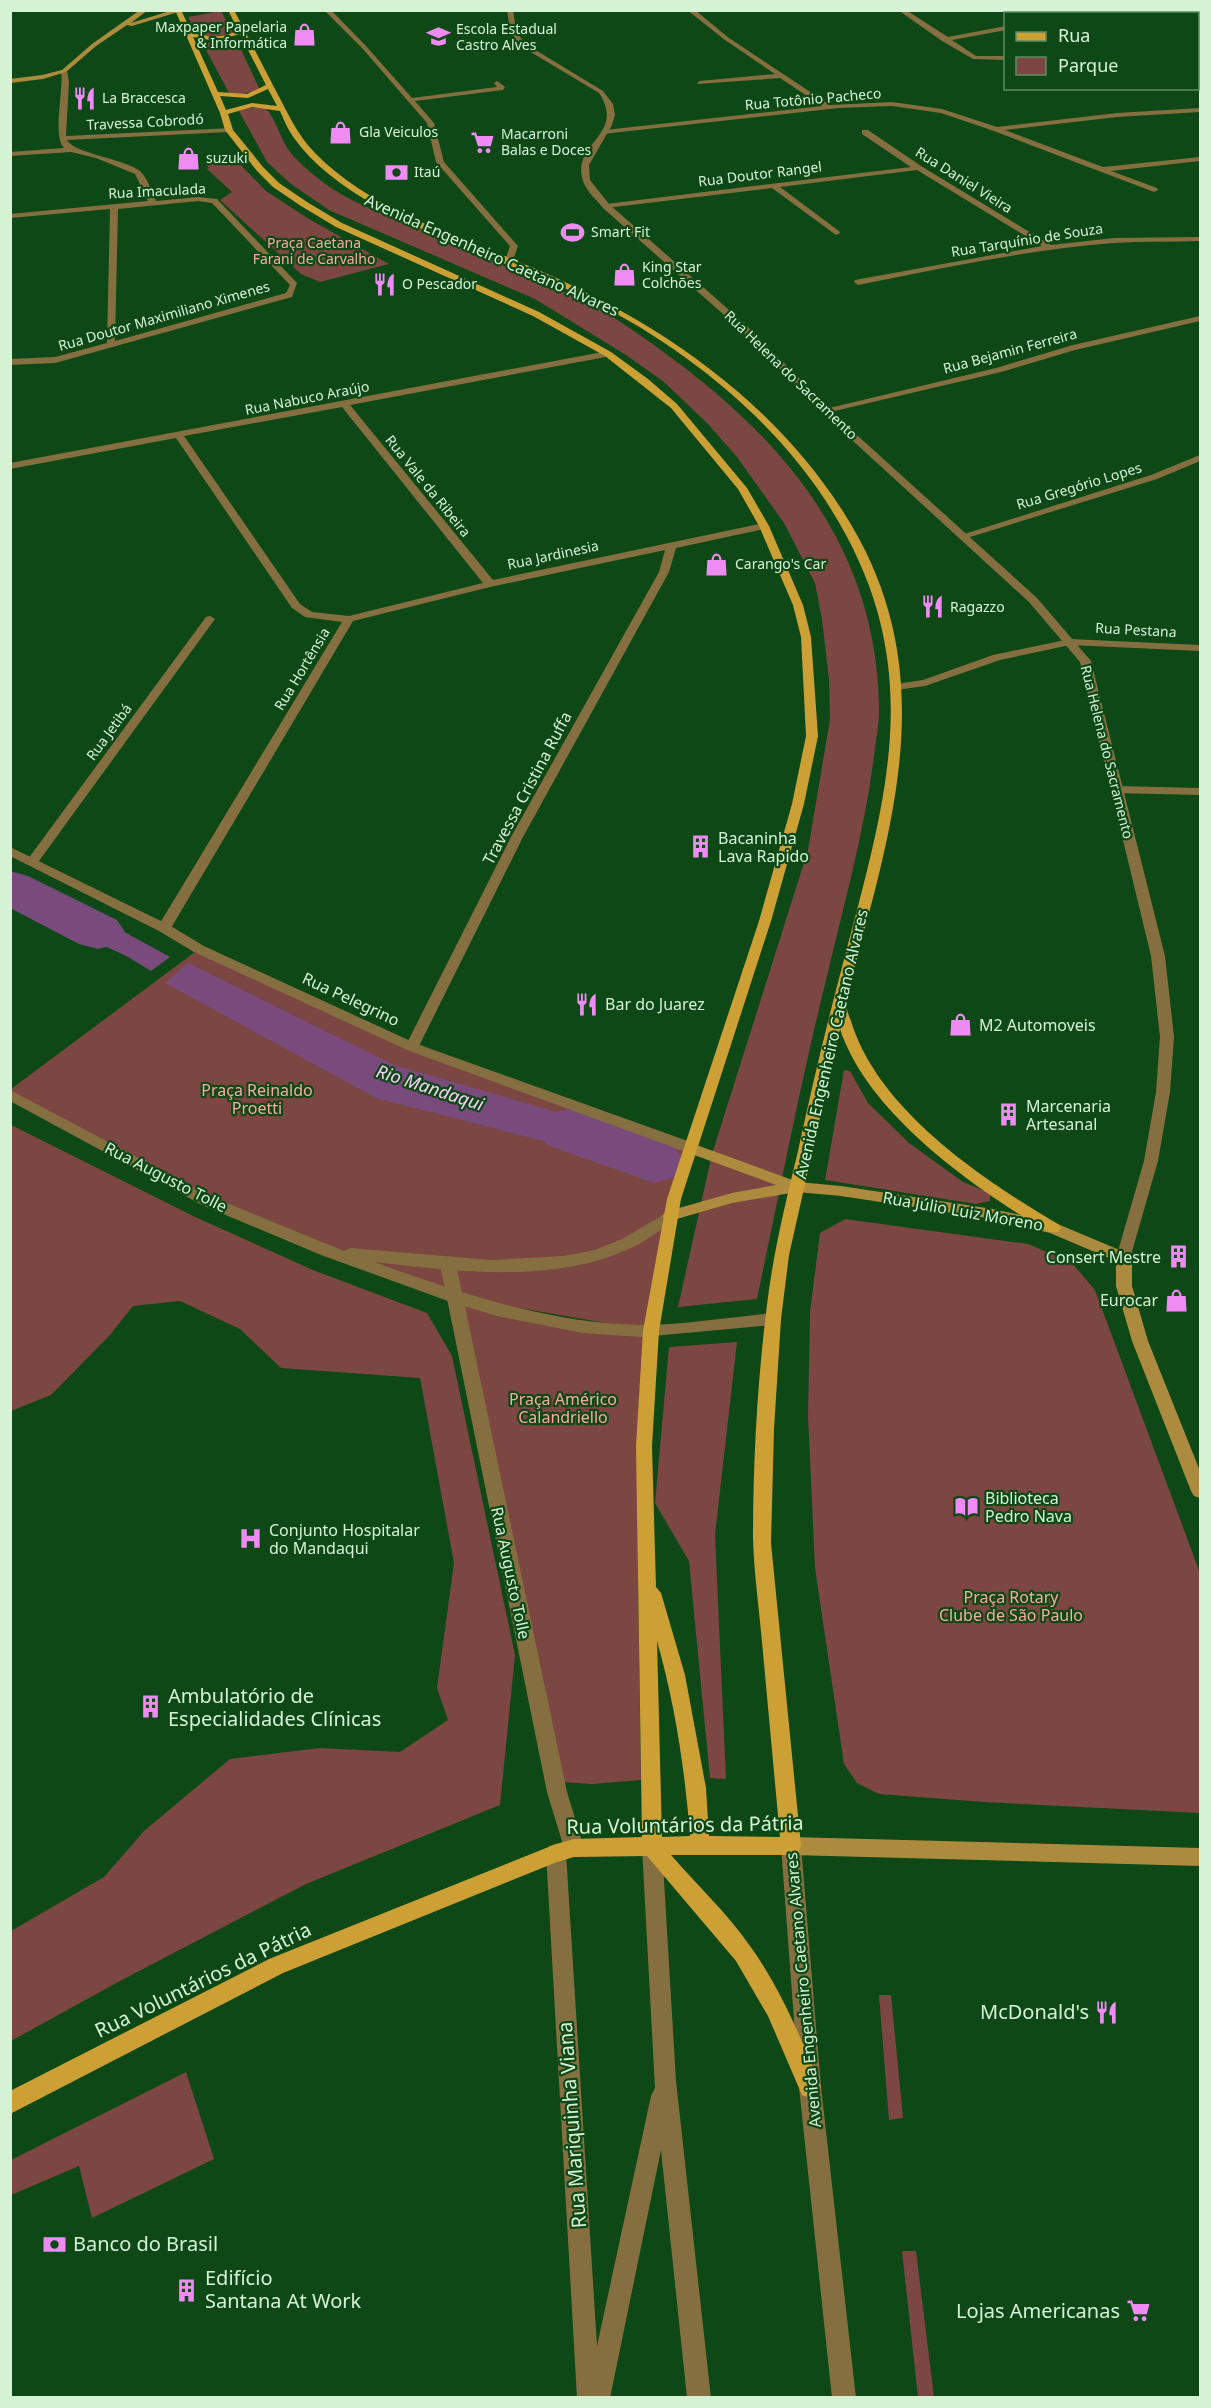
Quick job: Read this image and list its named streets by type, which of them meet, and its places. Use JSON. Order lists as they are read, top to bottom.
{
  "streets": {
    "main road": [
      "Avenida Engenheiro Caetano Alvares",
      "Rua Helena do Sacramento",
      "Rua Júlio Luiz Moreno",
      "Rua Voluntários da Pátria"
    ],
    "street": [
      "Rua Totônio Pacheco",
      "Travessa Cobrodó",
      "Rua Doutor Rangel",
      "Rua Daniel Vieira",
      "Rua Imaculada",
      "Rua Tarquínio de Souza",
      "Rua Doutor Maximiliano Ximenes",
      "Rua Bejamin Ferreira",
      "Rua Nabuco Araújo",
      "Rua Vale da Ribeira",
      "Rua Gregório Lopes",
      "Rua Jardinesia",
      "Rua Pestana",
      "Rua Hortênsia",
      "Rua Jetibá",
      "Travessa Cristina Ruffa",
      "Rua Pelegrino",
      "Rua Augusto Tolle",
      "Rua Mariquinha Viana"
    ]
  },
  "crossings": [
    ["Rua Totônio Pacheco", "Rua Helena do Sacramento"],
    ["Rua Doutor Rangel", "Rua Daniel Vieira"],
    ["Rua Doutor Rangel", "Rua Helena do Sacramento"],
    ["Rua Daniel Vieira", "Rua Tarquínio de Souza"],
    ["Rua Imaculada", "Rua Doutor Maximiliano Ximenes"],
    ["Avenida Engenheiro Caetano Alvares", "Rua Pestana"],
    ["Avenida Engenheiro Caetano Alvares", "Rua Augusto Tolle"],
    ["Avenida Engenheiro Caetano Alvares", "Rua Júlio Luiz Moreno"],
    ["Avenida Engenheiro Caetano Alvares", "Rua Voluntários da Pátria"],
    ["Rua Bejamin Ferreira", "Rua Helena do Sacramento"],
    ["Rua Helena do Sacramento", "Rua Gregório Lopes"],
    ["Rua Helena do Sacramento", "Rua Pestana"],
    ["Rua Helena do Sacramento", "Rua Júlio Luiz Moreno"],
    ["Rua Nabuco Araújo", "Rua Vale da Ribeira"],
    ["Rua Nabuco Araújo", "Rua Hortênsia"],
    ["Rua Vale da Ribeira", "Rua Jardinesia"],
    ["Rua Jardinesia", "Rua Hortênsia"],
    ["Rua Jardinesia", "Travessa Cristina Ruffa"],
    ["Rua Hortênsia", "Rua Pelegrino"],
    ["Rua Jetibá", "Rua Pelegrino"],
    ["Travessa Cristina Ruffa", "Rua Pelegrino"],
    ["Rua Pelegrino", "Rua Júlio Luiz Moreno"],
    ["Rua Augusto Tolle", "Rua Júlio Luiz Moreno"],
    ["Rua Augusto Tolle", "Rua Voluntários da Pátria"],
    ["Rua Augusto Tolle", "Rua Mariquinha Viana"],
    ["Rua Voluntários da Pátria", "Rua Mariquinha Viana"]
  ],
  "water": ["Rio Mandaqui"],
  "parks": [
    "Praça Caetana Farani de Carvalho",
    "Praça Reinaldo Proetti",
    "Praça Américo Calandriello",
    "Praça Rotary Clube de São Paulo"
  ],
  "places": {
    "shop": [
      "Maxpaper Papelaria & Informática",
      "Gla Veiculos",
      "suzuki",
      "King Star Colchões",
      "Carango's Car",
      "M2 Automoveis",
      "Eurocar"
    ],
    "school or university": ["Escola Estadual Castro Alves"],
    "restaurant": [
      "La Braccesca",
      "O Pescador",
      "Ragazzo",
      "Bar do Juarez",
      "McDonald's"
    ],
    "supermarket": ["Macarroni Balas e Doces", "Lojas Americanas"],
    "bank": ["Itaú", "Banco do Brasil"],
    "sports": ["Smart Fit"],
    "building": [
      "Bacaninha Lava Rapido",
      "Marcenaria Artesanal",
      "Consert Mestre",
      "Ambulatório de Especialidades Clínicas",
      "Edifício Santana At Work"
    ],
    "library": ["Biblioteca Pedro Nava"],
    "hospital": ["Conjunto Hospitalar do Mandaqui"]
  },
  "legend": ["Rua", "Parque"]
}
